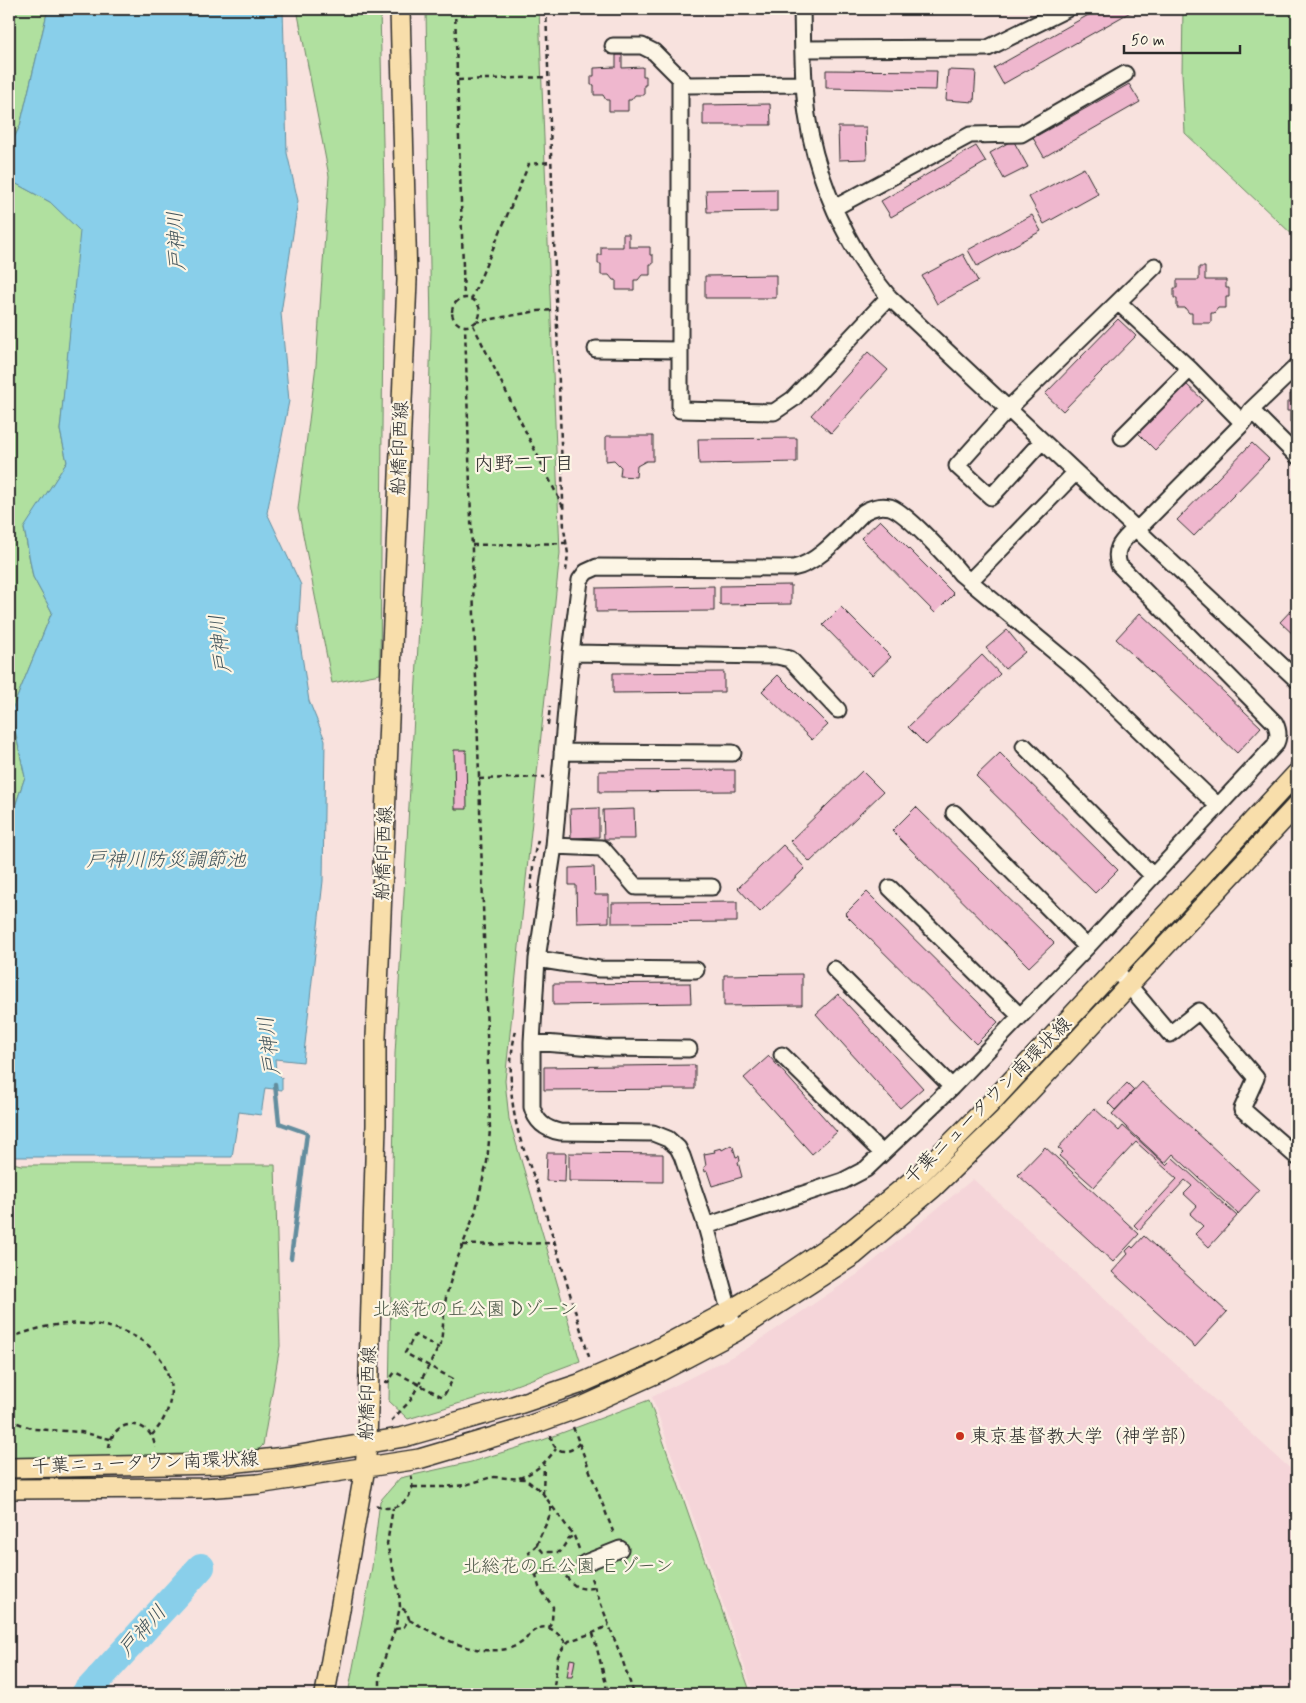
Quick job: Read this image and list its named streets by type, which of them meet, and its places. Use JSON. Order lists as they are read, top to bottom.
{
  "streets": {
    "main road": ["船橋印西線", "千葉ニュータウン南環状線"]
  },
  "crossings": [
    ["船橋印西線", "千葉ニュータウン南環状線"]
  ],
  "districts": ["内野二丁目"],
  "water": ["戸神川", "戸神川防災調節池"],
  "parks": ["北総花の丘公園 Dゾーン", "北総花の丘公園 Ｅゾーン"],
  "places": ["東京基督教大学（神学部）"],
  "scale_bar": "50 m"
}
